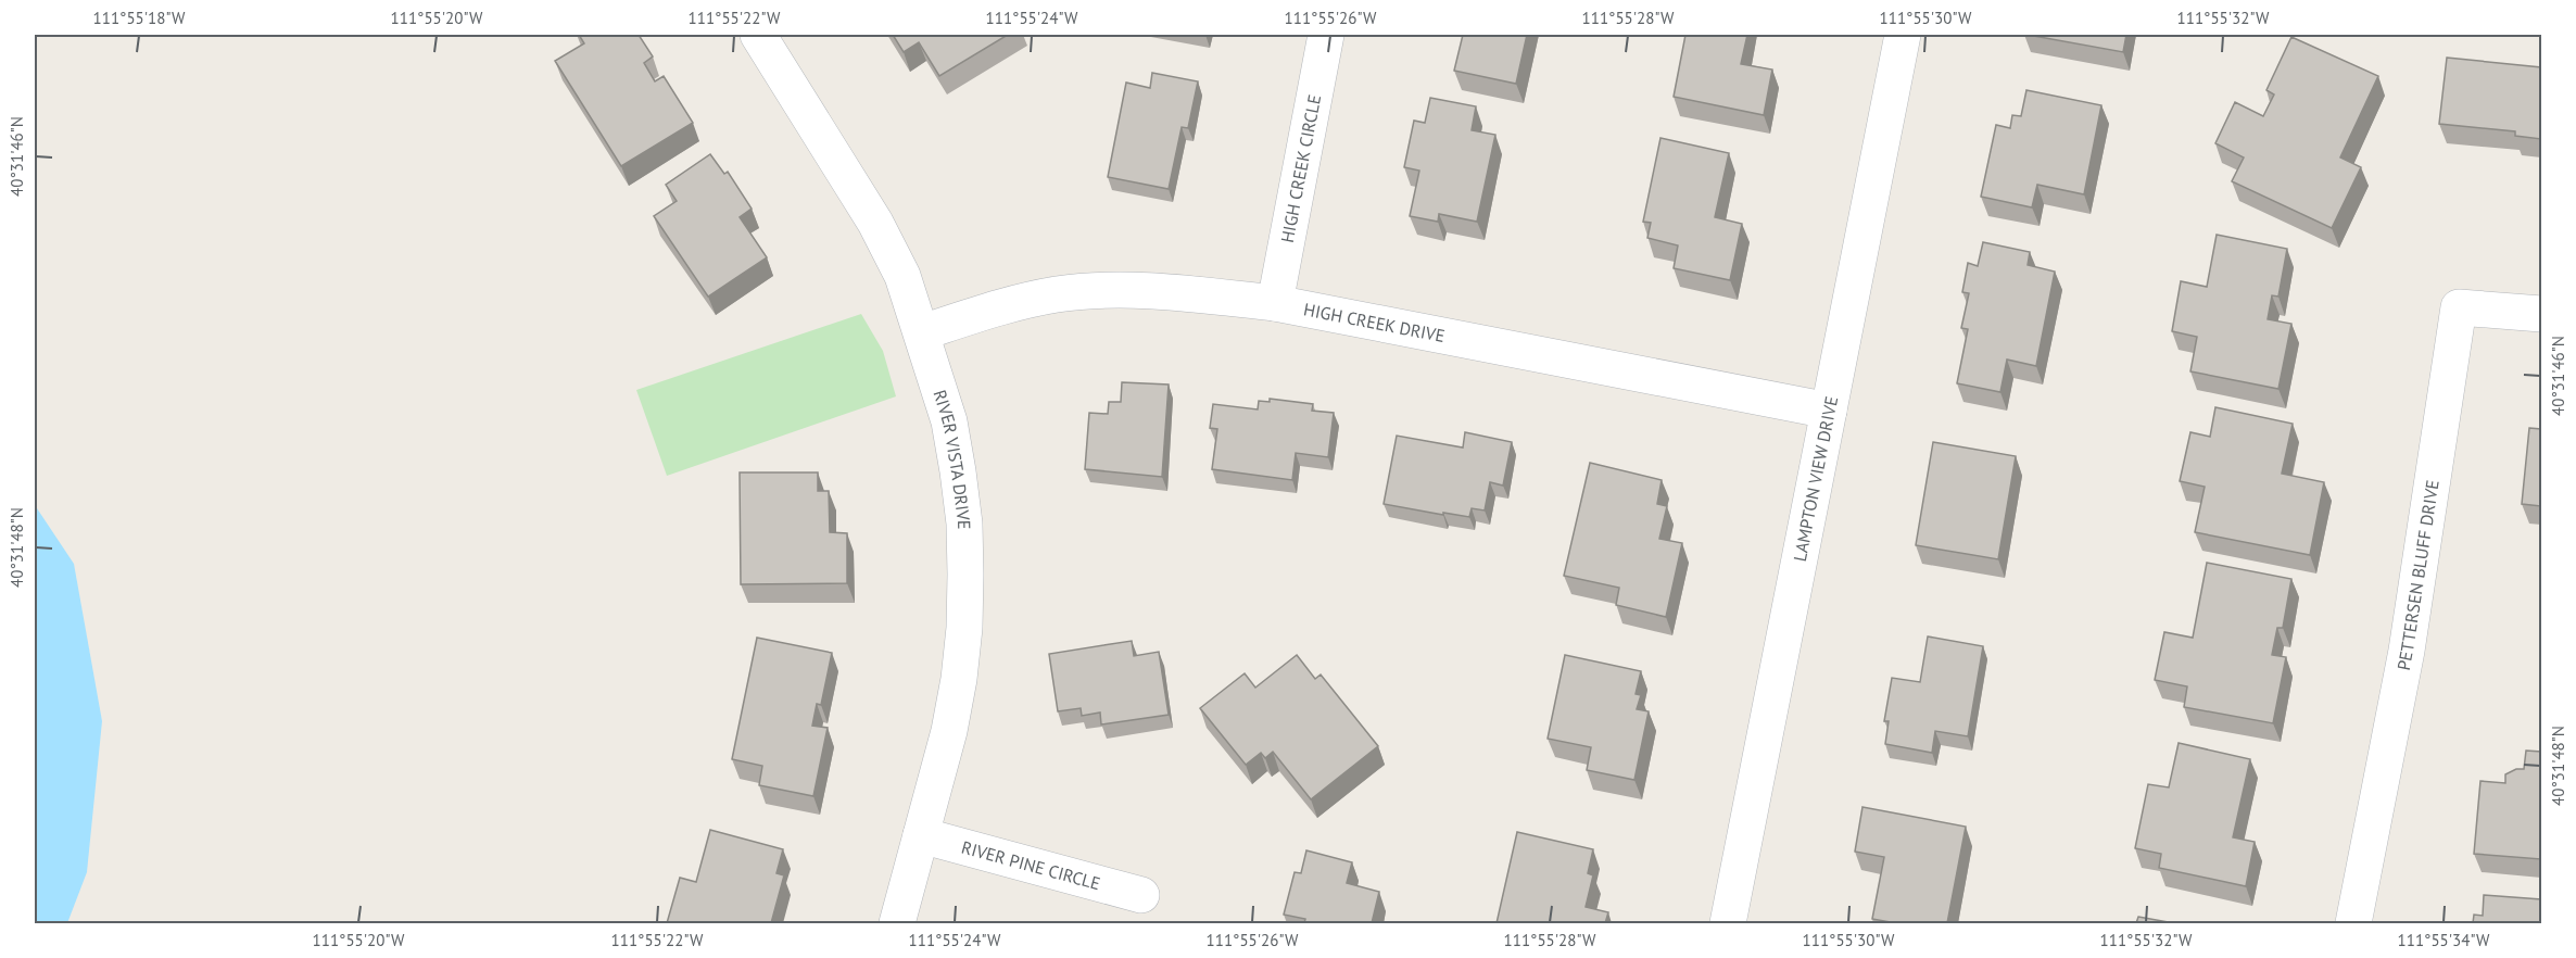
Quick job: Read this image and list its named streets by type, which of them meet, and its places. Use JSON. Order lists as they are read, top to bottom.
{
  "streets": {
    "street": [
      "HIGH CREEK CIRCLE",
      "HIGH CREEK DRIVE",
      "RIVER VISTA DRIVE",
      "LAMPTON VIEW DRIVE",
      "PETTERSEN BLUFF DRIVE",
      "RIVER PINE CIRCLE"
    ]
  },
  "crossings": [
    ["HIGH CREEK CIRCLE", "HIGH CREEK DRIVE"],
    ["HIGH CREEK DRIVE", "RIVER VISTA DRIVE"],
    ["HIGH CREEK DRIVE", "LAMPTON VIEW DRIVE"],
    ["RIVER VISTA DRIVE", "RIVER PINE CIRCLE"]
  ],
  "coordinates": [
    "111°55'18\"W",
    "111°55'20\"W",
    "111°55'22\"W",
    "111°55'24\"W",
    "111°55'26\"W",
    "111°55'28\"W",
    "111°55'30\"W",
    "111°55'32\"W",
    "40°31'46\"N",
    "40°31'48\"N",
    "111°55'34\"W"
  ]
}
